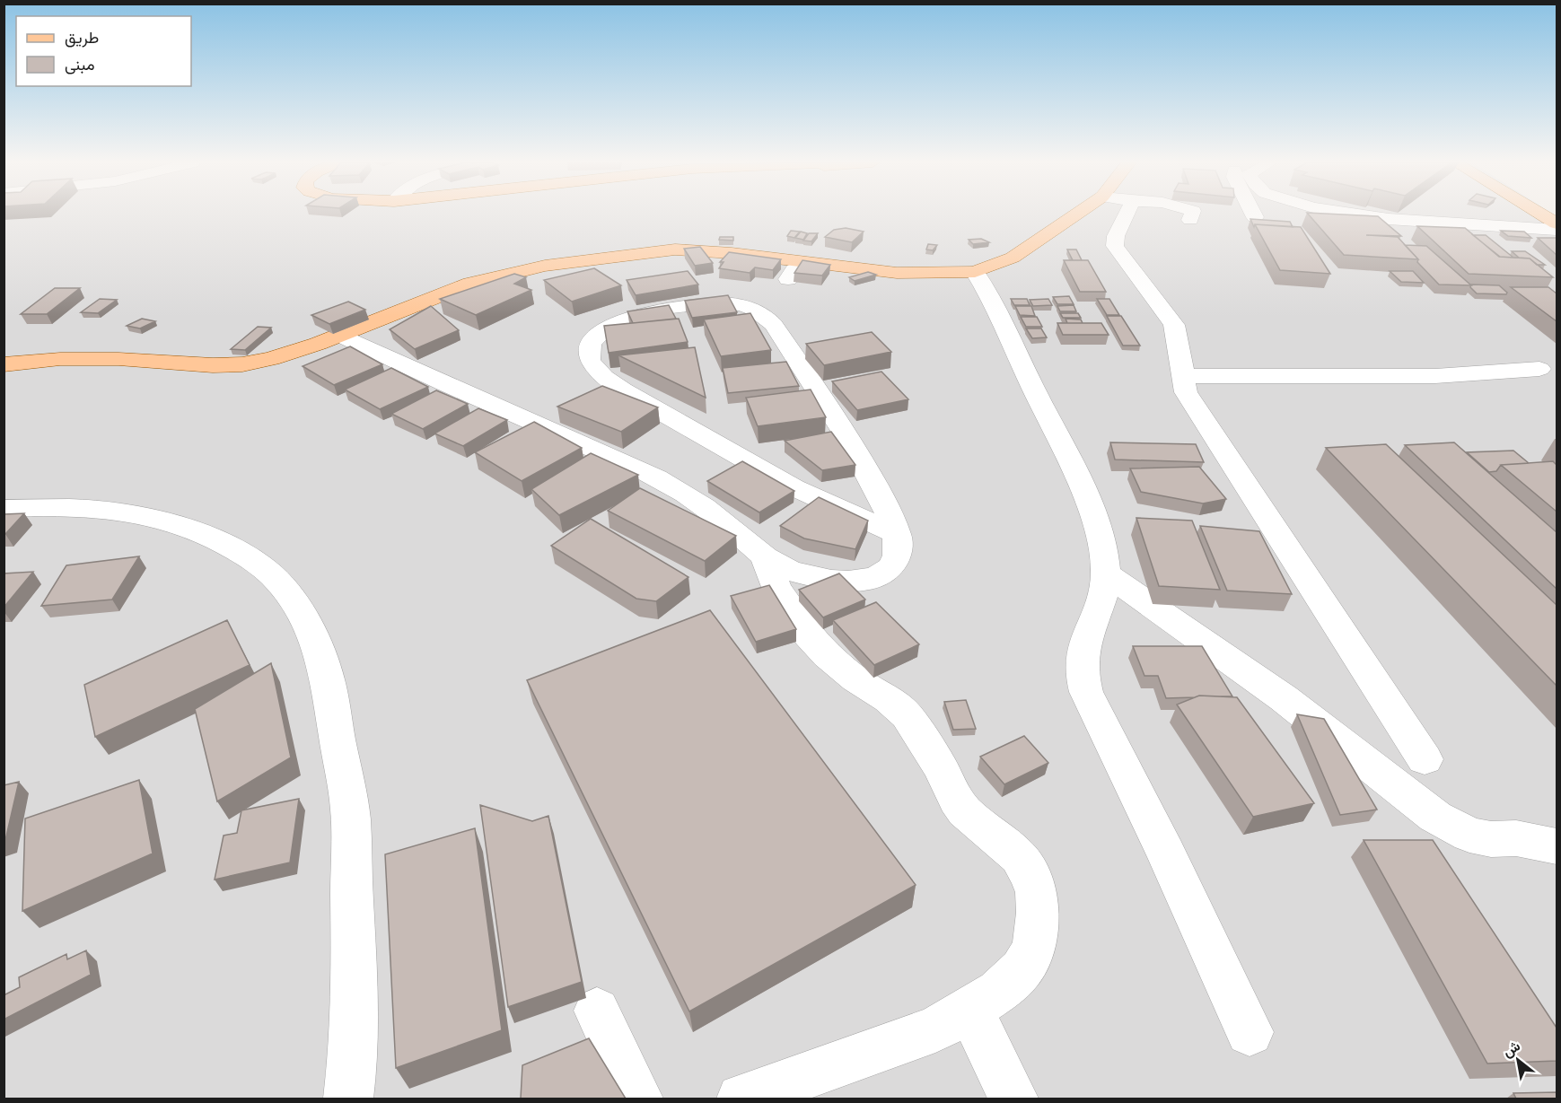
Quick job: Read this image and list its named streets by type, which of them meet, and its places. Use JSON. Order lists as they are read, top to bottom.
{
  "legend": ["طريق", "مبنى"],
  "north": "top left"
}
